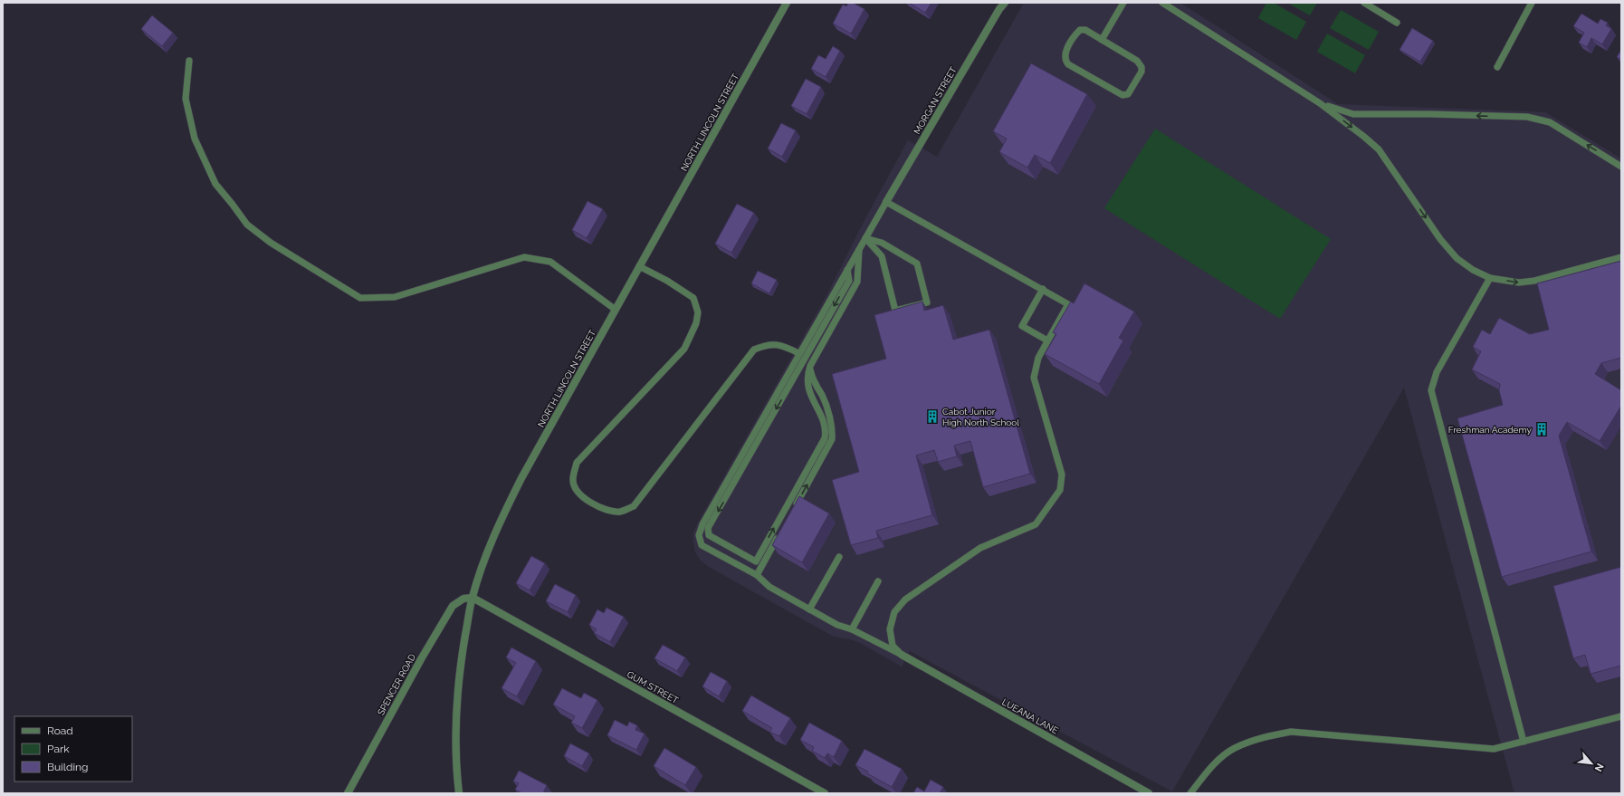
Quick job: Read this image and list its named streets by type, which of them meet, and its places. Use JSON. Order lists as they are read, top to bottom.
{
  "streets": {
    "street": [
      "MORGAN STREET",
      "NORTH LINCOLN STREET",
      "SPENCER ROAD",
      "GUM STREET",
      "LUEANA LANE"
    ]
  },
  "crossings": [
    ["NORTH LINCOLN STREET", "SPENCER ROAD"],
    ["NORTH LINCOLN STREET", "GUM STREET"],
    ["SPENCER ROAD", "GUM STREET"]
  ],
  "places": {
    "building": ["Cabot Junior High North School", "Freshman Academy"]
  },
  "legend": ["Road", "Park", "Building"],
  "north": "bottom right"
}
